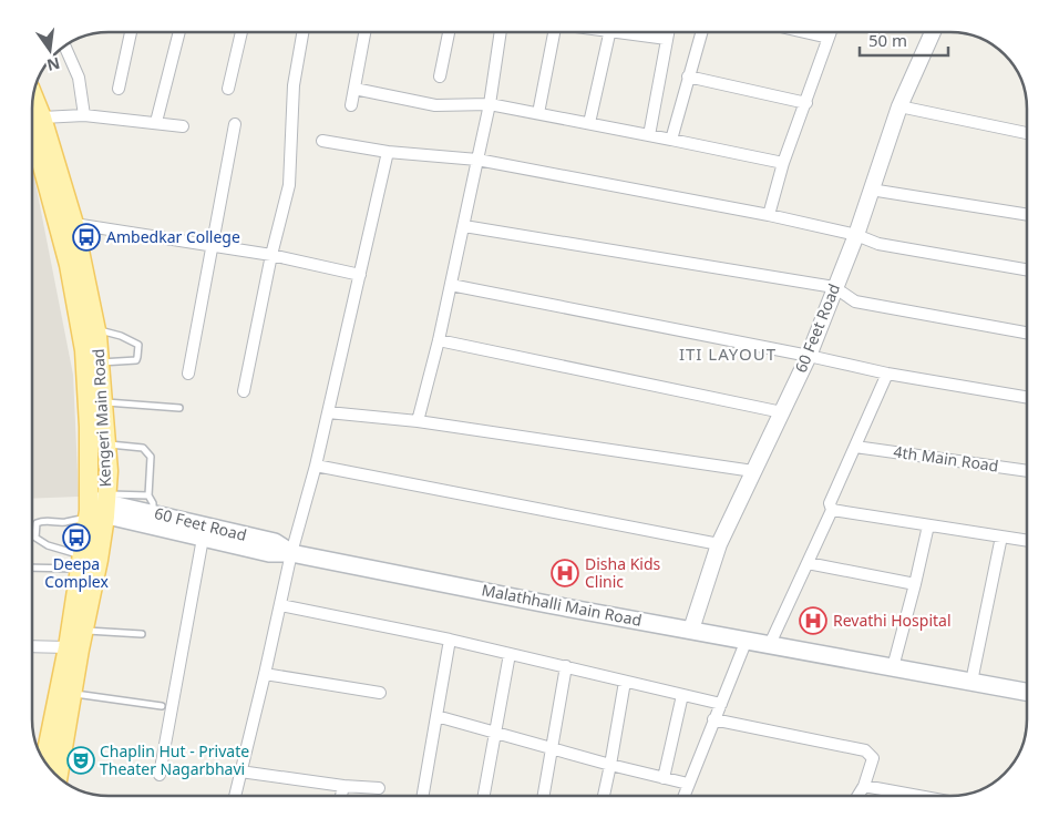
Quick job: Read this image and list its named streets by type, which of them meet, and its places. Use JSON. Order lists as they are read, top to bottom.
{
  "streets": {
    "main road": ["60 Feet Road", "Kengeri Main Road", "Malathhalli Main Road"],
    "street": ["4th Main Road"]
  },
  "crossings": [
    ["60 Feet Road", "Kengeri Main Road"],
    ["60 Feet Road", "Malathhalli Main Road"]
  ],
  "districts": ["ITI LAYOUT"],
  "places": {
    "bus stop": ["Ambedkar College", "Deepa Complex"],
    "hospital": ["Disha Kids Clinic", "Revathi Hospital"],
    "theatre": ["Chaplin Hut - Private Theater Nagarbhavi"]
  },
  "scale_bar": "50 m",
  "north": "bottom"
}
